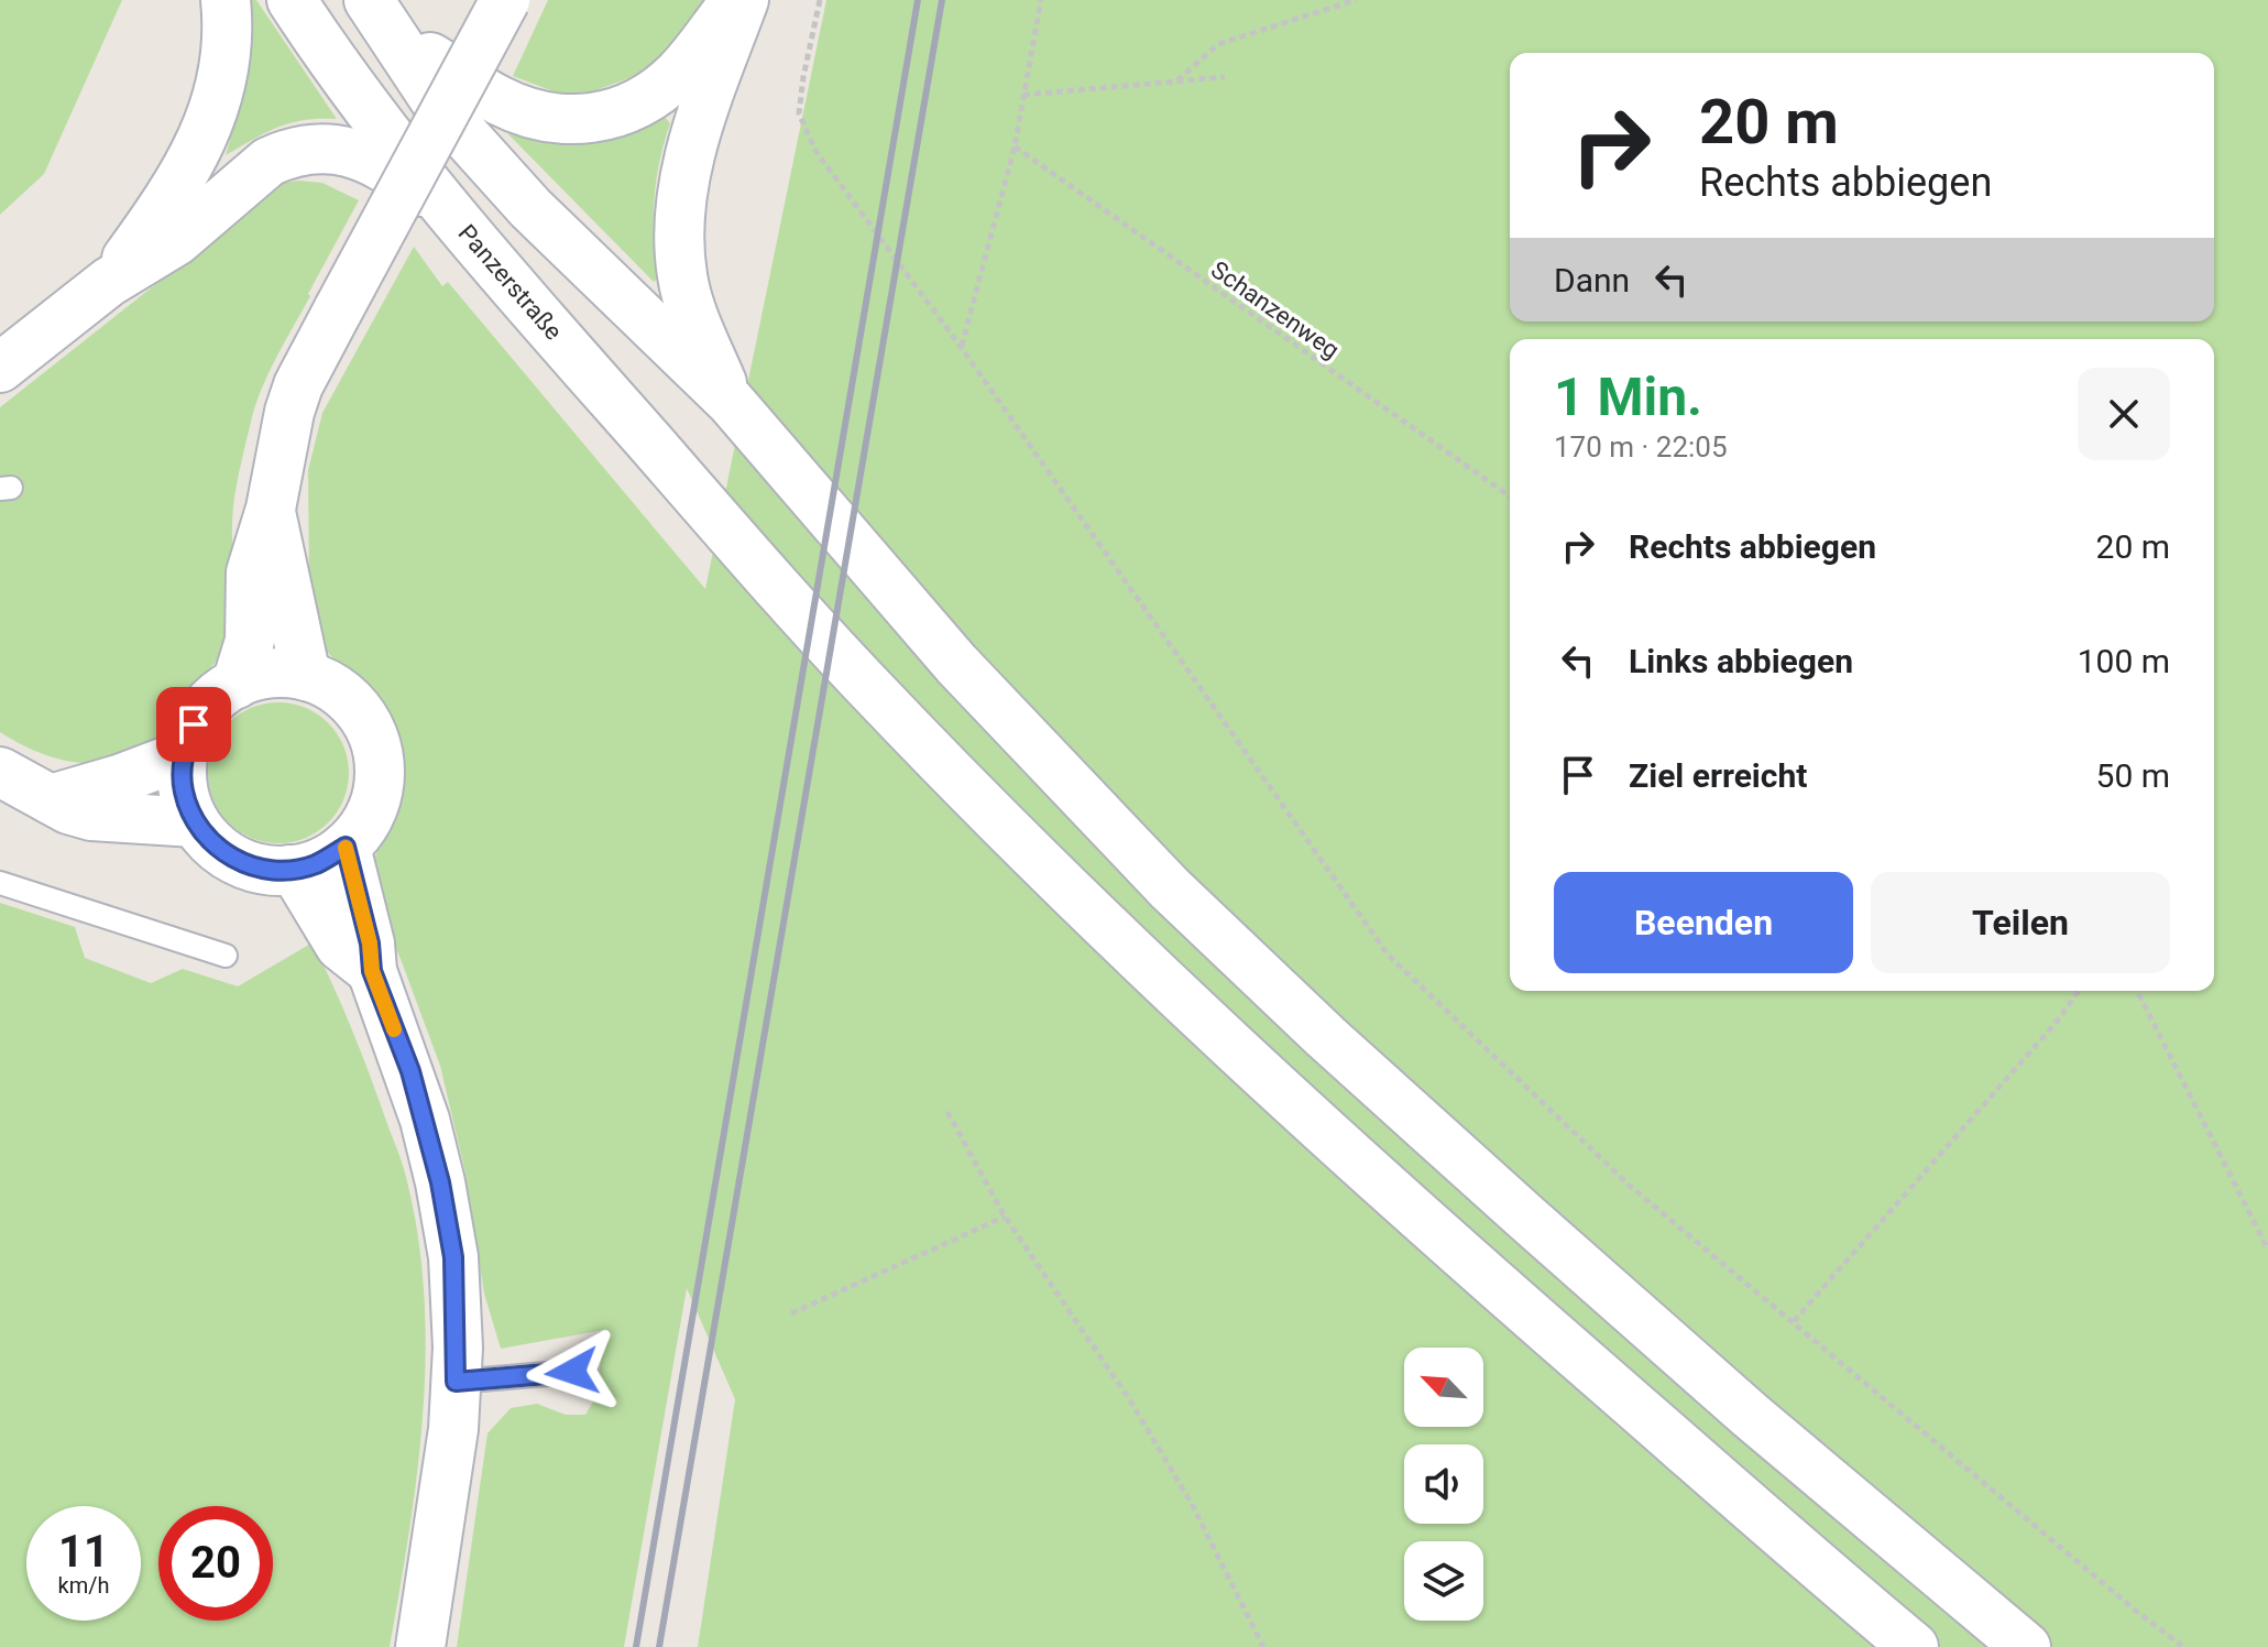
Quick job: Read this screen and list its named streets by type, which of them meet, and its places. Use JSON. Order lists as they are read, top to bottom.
{
  "streets": {
    "main road": ["Panzerstraße"],
    "path": ["Schanzenweg"]
  },
  "north": "top left",
  "page": {
    "turn": ["20 m", "Rechts abbiegen"],
    "then": "Dann",
    "heading": ["1 Min.", "170 m · 22:05"],
    "list": [
      {
        "name": "Rechts abbiegen",
        "value": "20 m"
      },
      {
        "name": "Links abbiegen",
        "value": "100 m"
      },
      {
        "name": "Ziel erreicht",
        "value": "50 m"
      }
    ],
    "buttons": ["Beenden", "Teilen"],
    "speed": "11 km/h",
    "limit": "20"
  }
}
